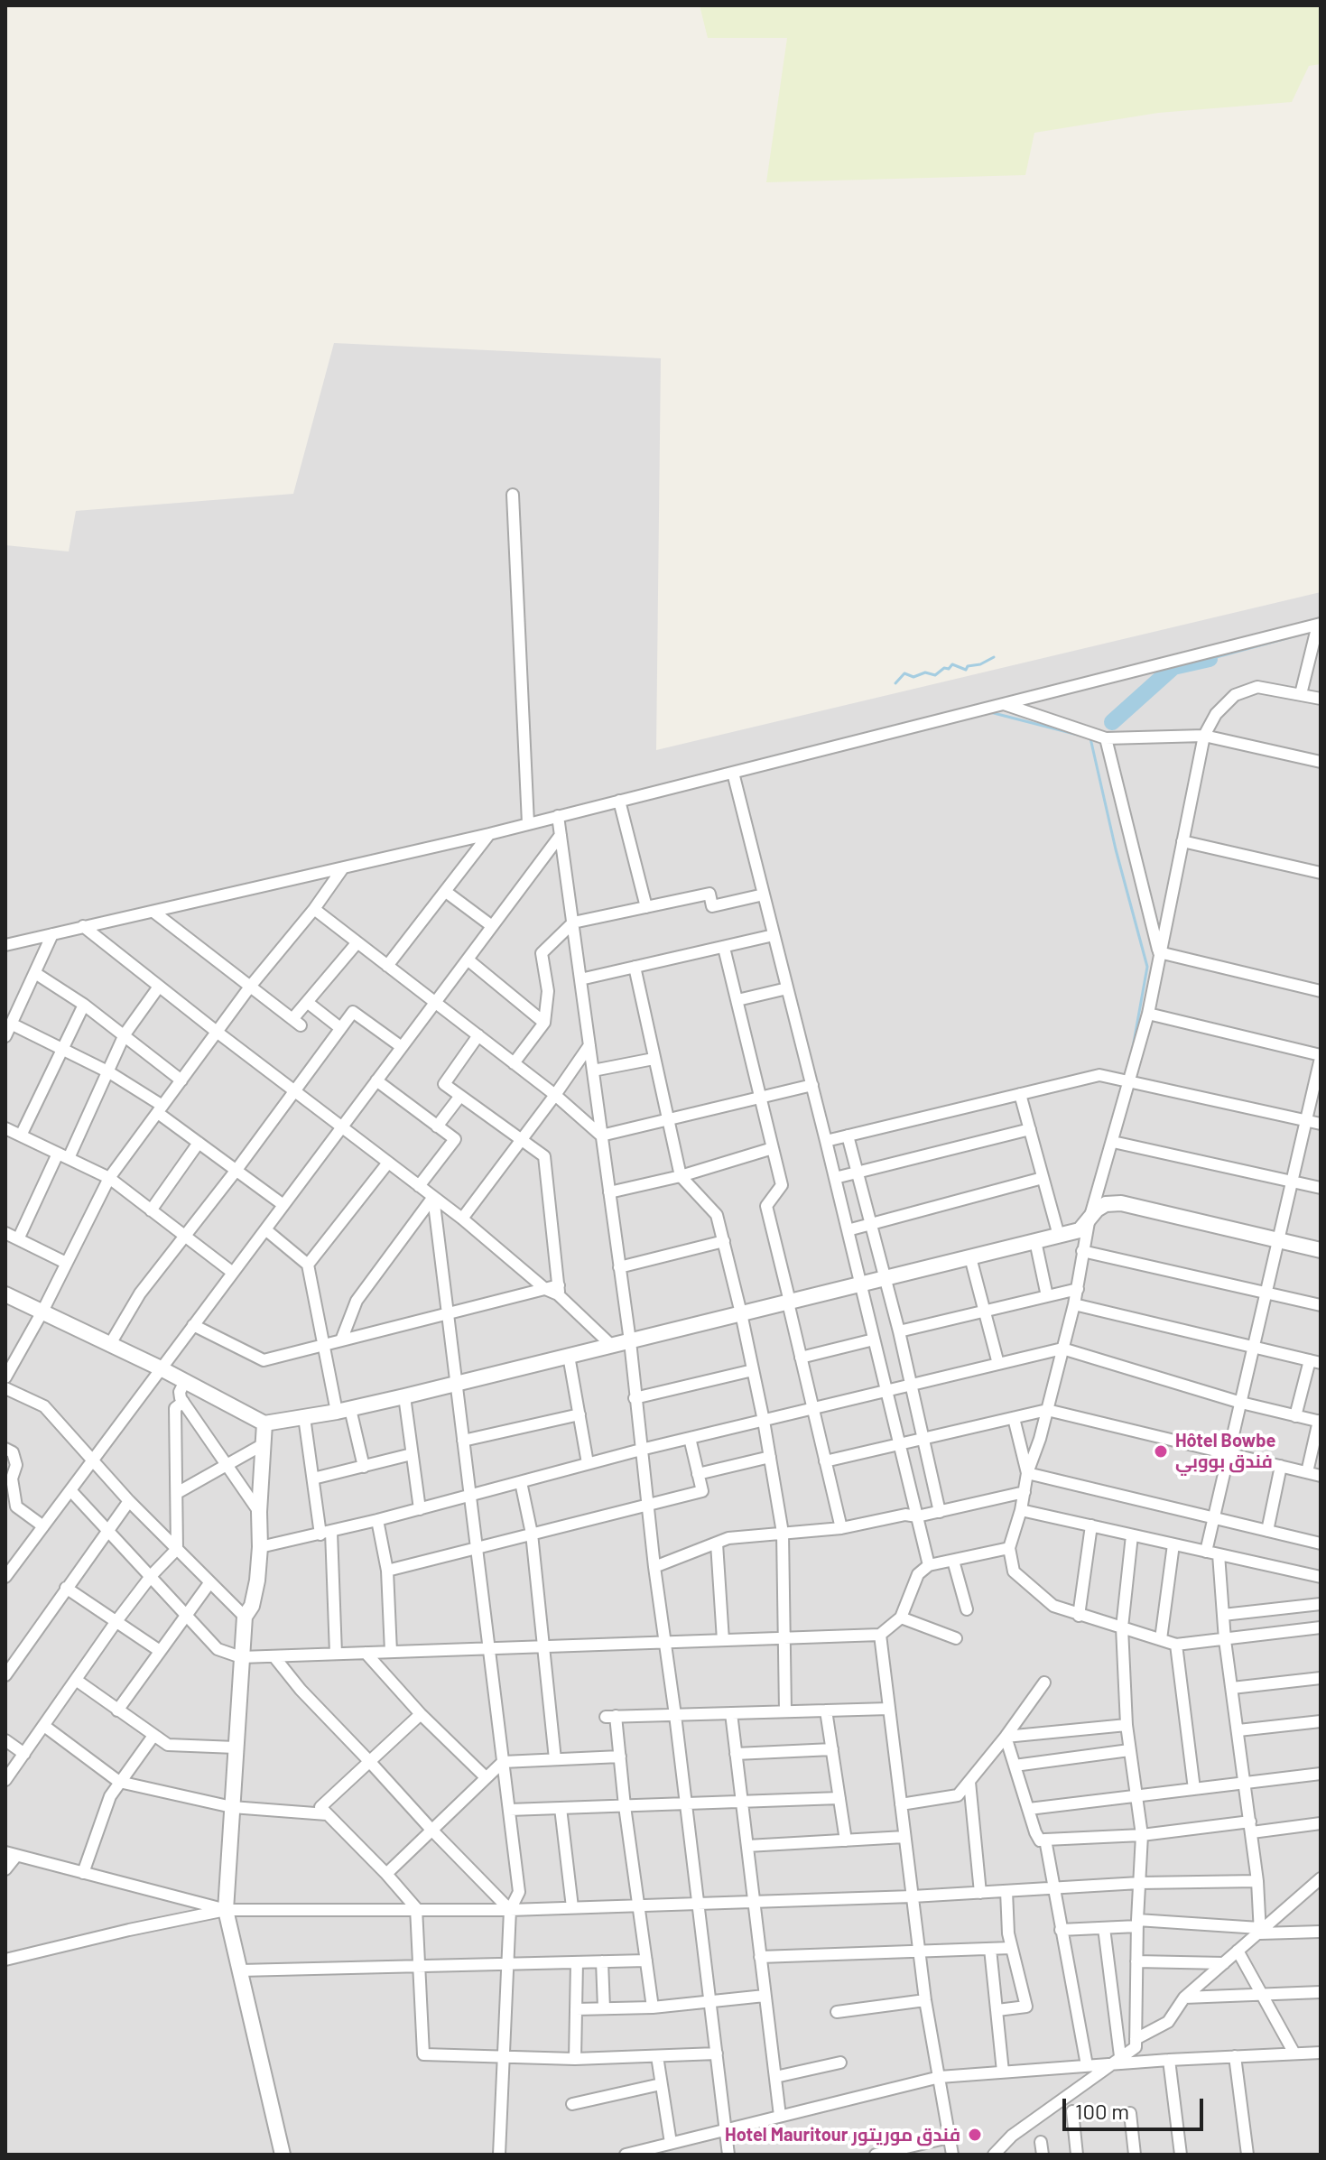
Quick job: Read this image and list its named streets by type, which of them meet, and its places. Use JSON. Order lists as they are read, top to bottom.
{
  "places": ["Hôtel Bowbe فندق بووبي", "Hotel Mauritour فندق موريتور"],
  "scale_bar": "100 m"
}
